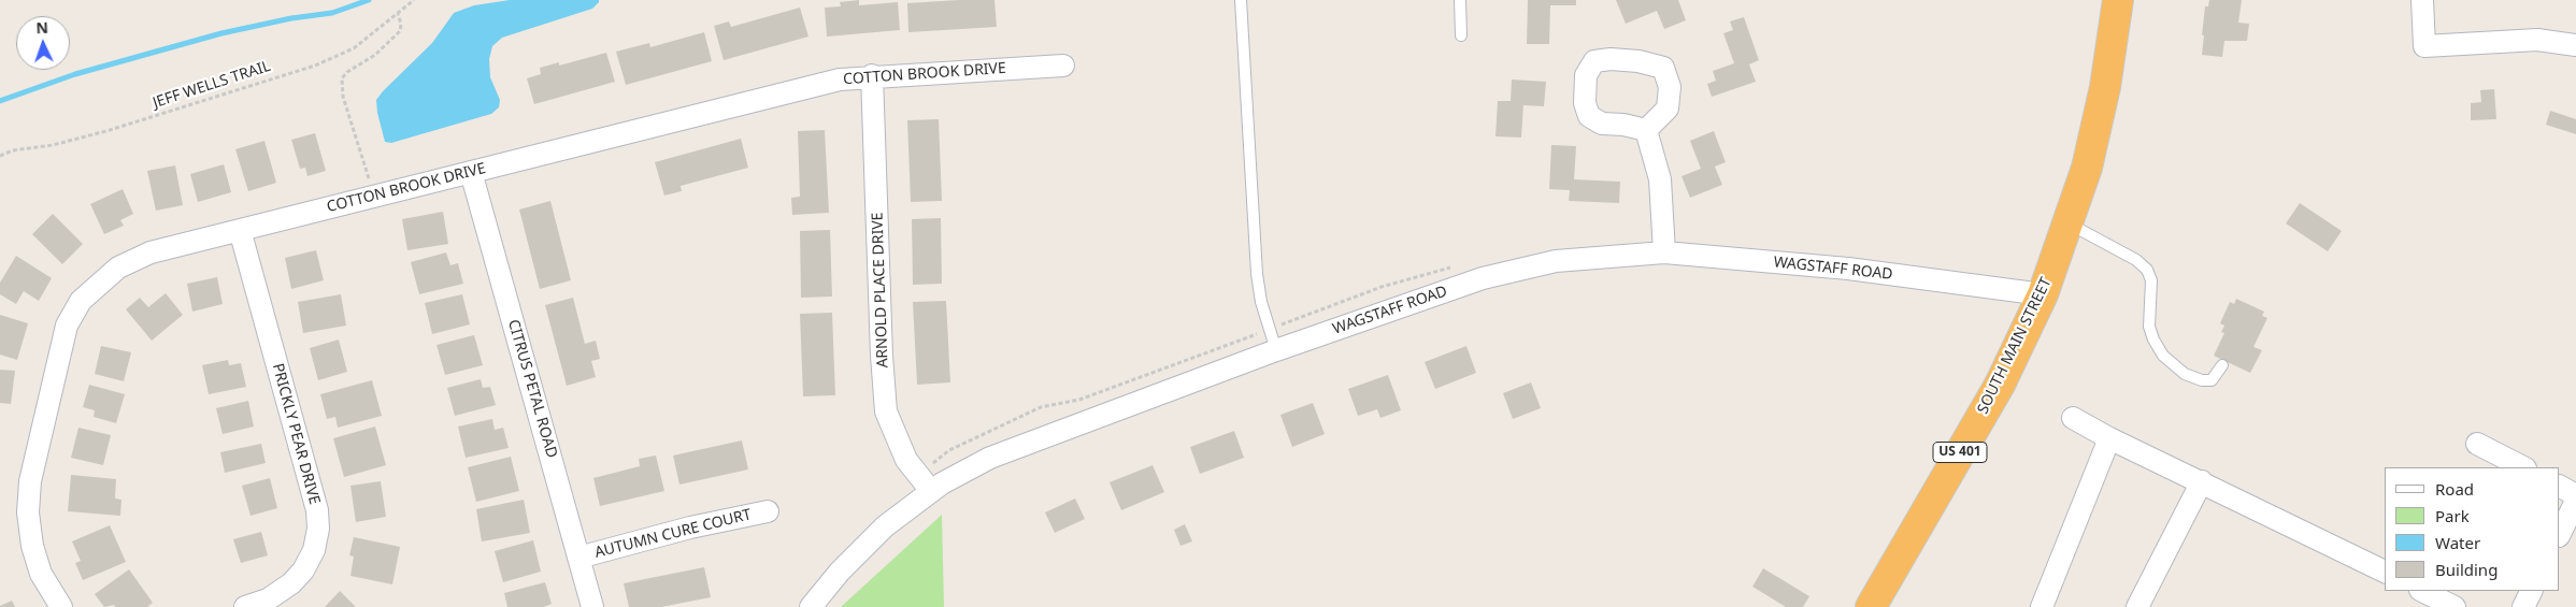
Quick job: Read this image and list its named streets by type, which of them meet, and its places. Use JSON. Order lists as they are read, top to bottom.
{
  "streets": {
    "highway": ["SOUTH MAIN STREET", "US 401"],
    "street": [
      "COTTON BROOK DRIVE",
      "WAGSTAFF ROAD",
      "ARNOLD PLACE DRIVE",
      "CITRUS PETAL ROAD",
      "PRICKLY PEAR DRIVE",
      "AUTUMN CURE COURT"
    ],
    "path": ["JEFF WELLS TRAIL"]
  },
  "crossings": [
    ["COTTON BROOK DRIVE", "ARNOLD PLACE DRIVE"],
    ["COTTON BROOK DRIVE", "CITRUS PETAL ROAD"],
    ["COTTON BROOK DRIVE", "PRICKLY PEAR DRIVE"],
    ["WAGSTAFF ROAD", "ARNOLD PLACE DRIVE"],
    ["WAGSTAFF ROAD", "SOUTH MAIN STREET"],
    ["CITRUS PETAL ROAD", "AUTUMN CURE COURT"]
  ],
  "legend": [
    "Road",
    "Park",
    "Water",
    "Building"
  ],
  "north": "top"
}
